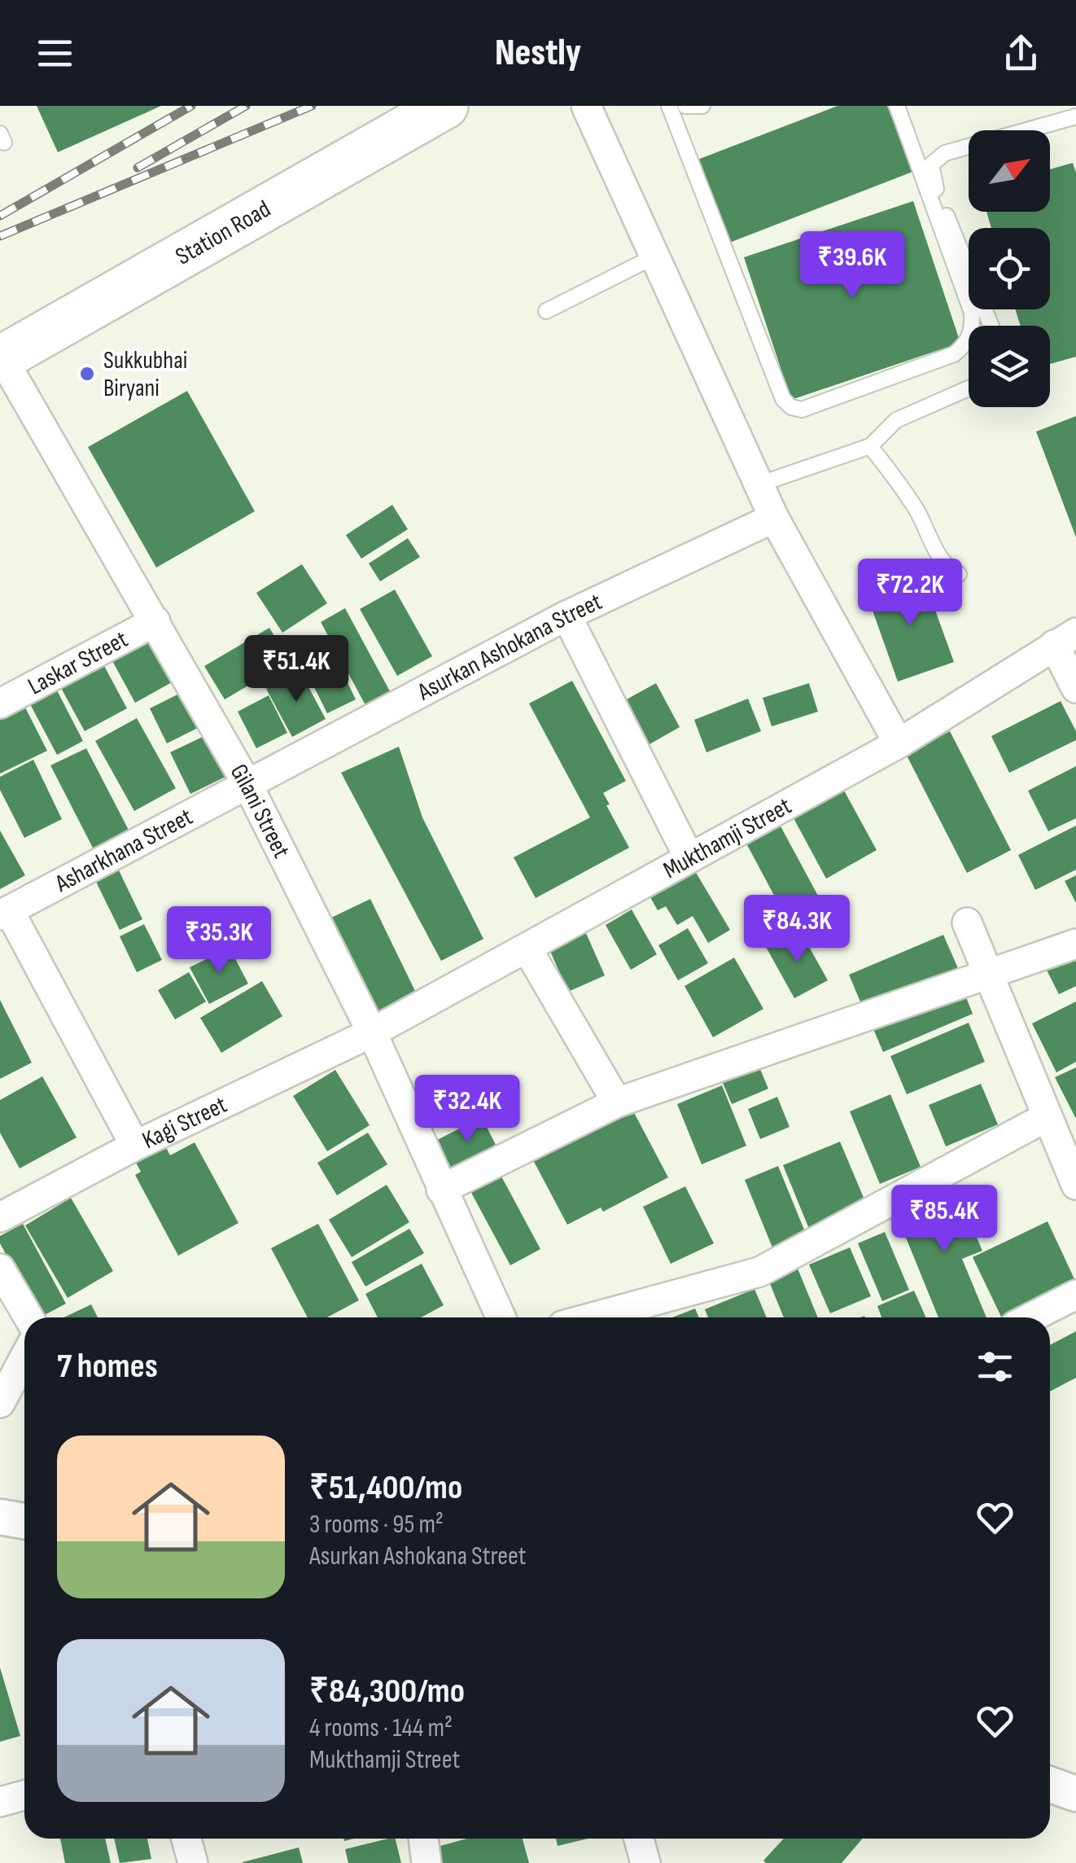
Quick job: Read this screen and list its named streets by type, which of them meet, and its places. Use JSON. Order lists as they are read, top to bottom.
{
  "streets": {
    "main road": ["Station Road"],
    "street": [
      "Asurkan Ashokana Street",
      "Laskar Street",
      "Gilani Street",
      "Mukthamji Street",
      "Asharkhana Street",
      "Kagi Street"
    ]
  },
  "crossings": [
    ["Station Road", "Gilani Street"],
    ["Asurkan Ashokana Street", "Gilani Street"],
    ["Asurkan Ashokana Street", "Asharkhana Street"],
    ["Laskar Street", "Gilani Street"],
    ["Gilani Street", "Mukthamji Street"],
    ["Gilani Street", "Asharkhana Street"],
    ["Gilani Street", "Kagi Street"],
    ["Mukthamji Street", "Kagi Street"]
  ],
  "places": ["Sukkubhai Biryani"],
  "north": "top right",
  "page": {
    "header": "Nestly",
    "price": [
      "₹39.6K",
      "₹72.2K",
      "₹51.4K",
      "₹84.3K",
      "₹35.3K",
      "₹32.4K",
      "₹85.4K"
    ],
    "heading": "7 homes",
    "list": [
      {
        "name": "₹51,400/mo",
        "note": "3 rooms · 95 m² · Asurkan Ashokana Street"
      },
      {
        "name": "₹84,300/mo",
        "note": "4 rooms · 144 m² · Mukthamji Street"
      }
    ]
  }
}
